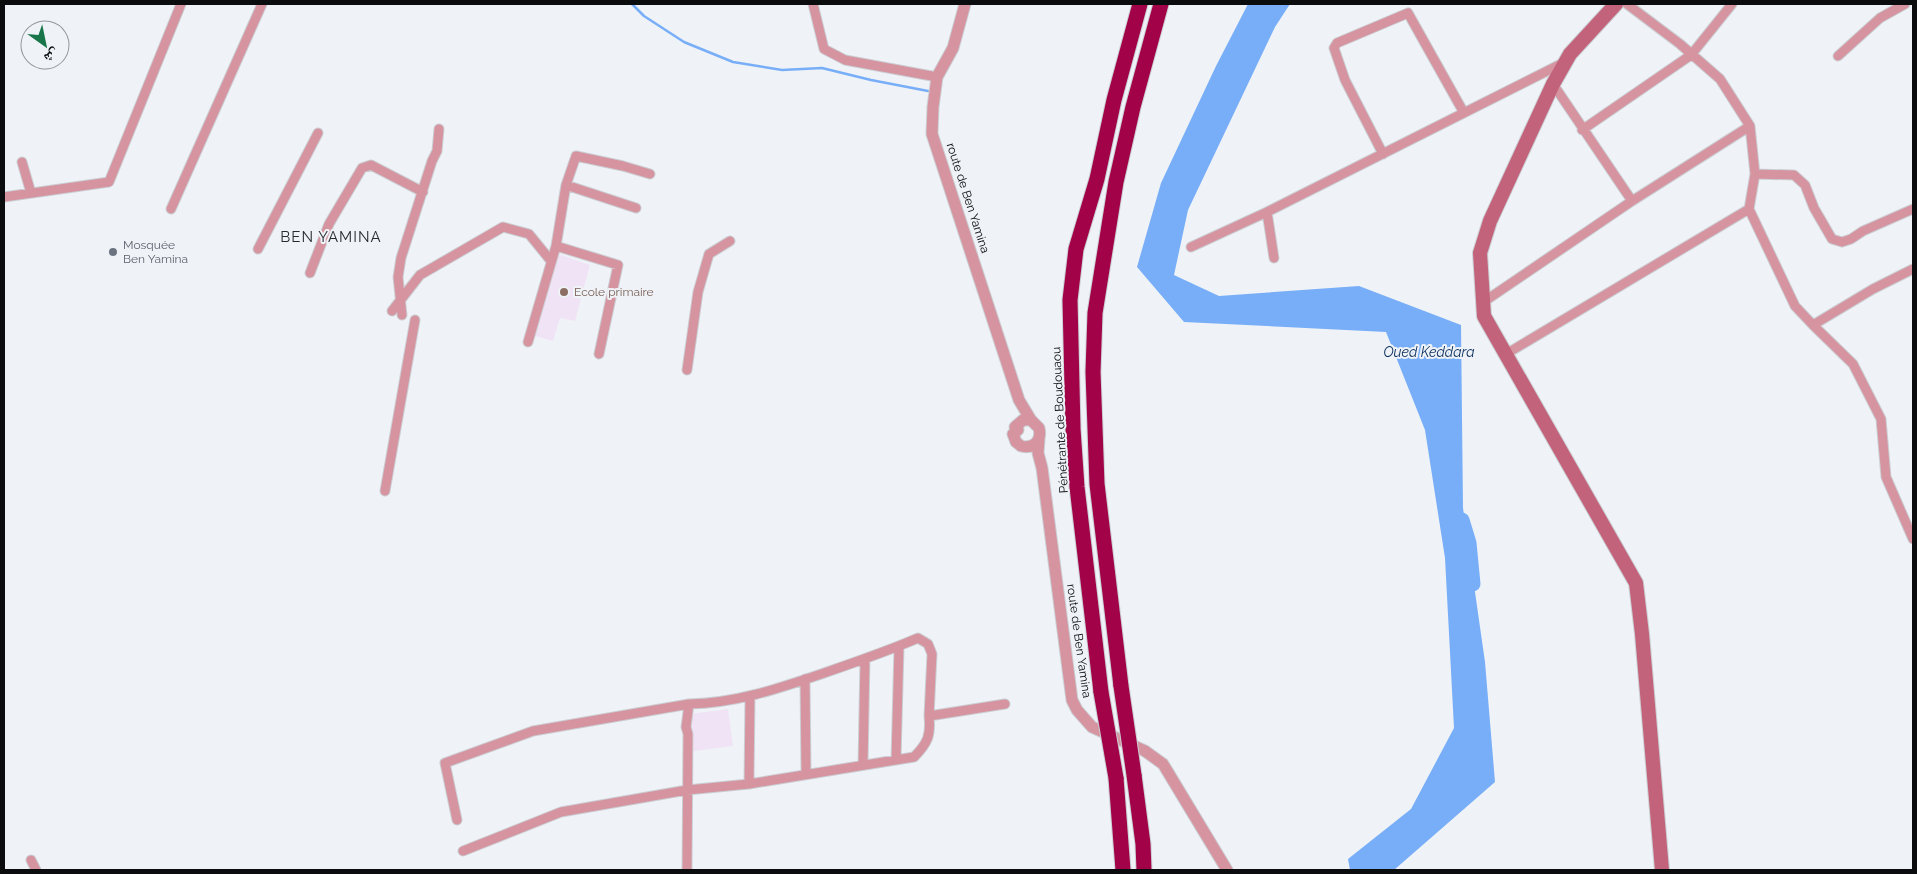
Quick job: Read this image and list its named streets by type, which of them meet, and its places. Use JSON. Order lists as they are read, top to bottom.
{
  "streets": {
    "highway": ["Pénétrante de Boudouaou"],
    "street": ["route de Ben Yamina"]
  },
  "districts": ["BEN YAMINA"],
  "water": ["Oued Keddara"],
  "places": ["Mosquée Ben Yamina", "Ecole primaire"],
  "north": "bottom right"
}
